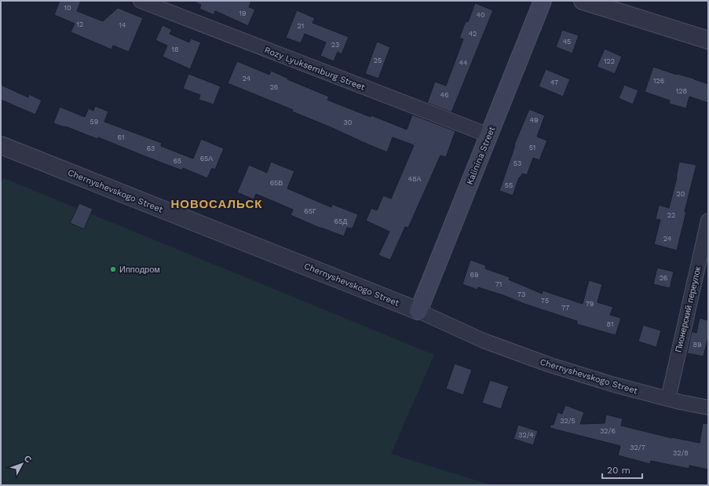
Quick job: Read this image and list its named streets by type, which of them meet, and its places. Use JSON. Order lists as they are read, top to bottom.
{
  "streets": {
    "main road": ["Kalinina Street"],
    "street": ["Rozy Lyuksemburg Street", "Chernyshevskogo Street", "Пионерский переулок"]
  },
  "crossings": [
    ["Rozy Lyuksemburg Street", "Kalinina Street"],
    ["Kalinina Street", "Chernyshevskogo Street"],
    ["Chernyshevskogo Street", "Пионерский переулок"]
  ],
  "districts": ["НОВОСАЛЬСК"],
  "places": ["Ипподром"],
  "house_numbers": [
    "10",
    "19",
    "40",
    "12",
    "14",
    "21",
    "42",
    "45",
    "23",
    "18",
    "25",
    "122",
    "44",
    "24",
    "126",
    "47",
    "26",
    "128",
    "46",
    "49",
    "59",
    "30",
    "61",
    "51",
    "63",
    "65А",
    "65",
    "53",
    "48А",
    "65В",
    "55",
    "20",
    "65Г",
    "22",
    "65Д",
    "24",
    "69",
    "26",
    "71",
    "73",
    "75",
    "79",
    "77",
    "81",
    "89",
    "32/5",
    "32/6",
    "32/4",
    "32/7",
    "32/8"
  ],
  "scale_bar": "20 m",
  "north": "top right"
}
